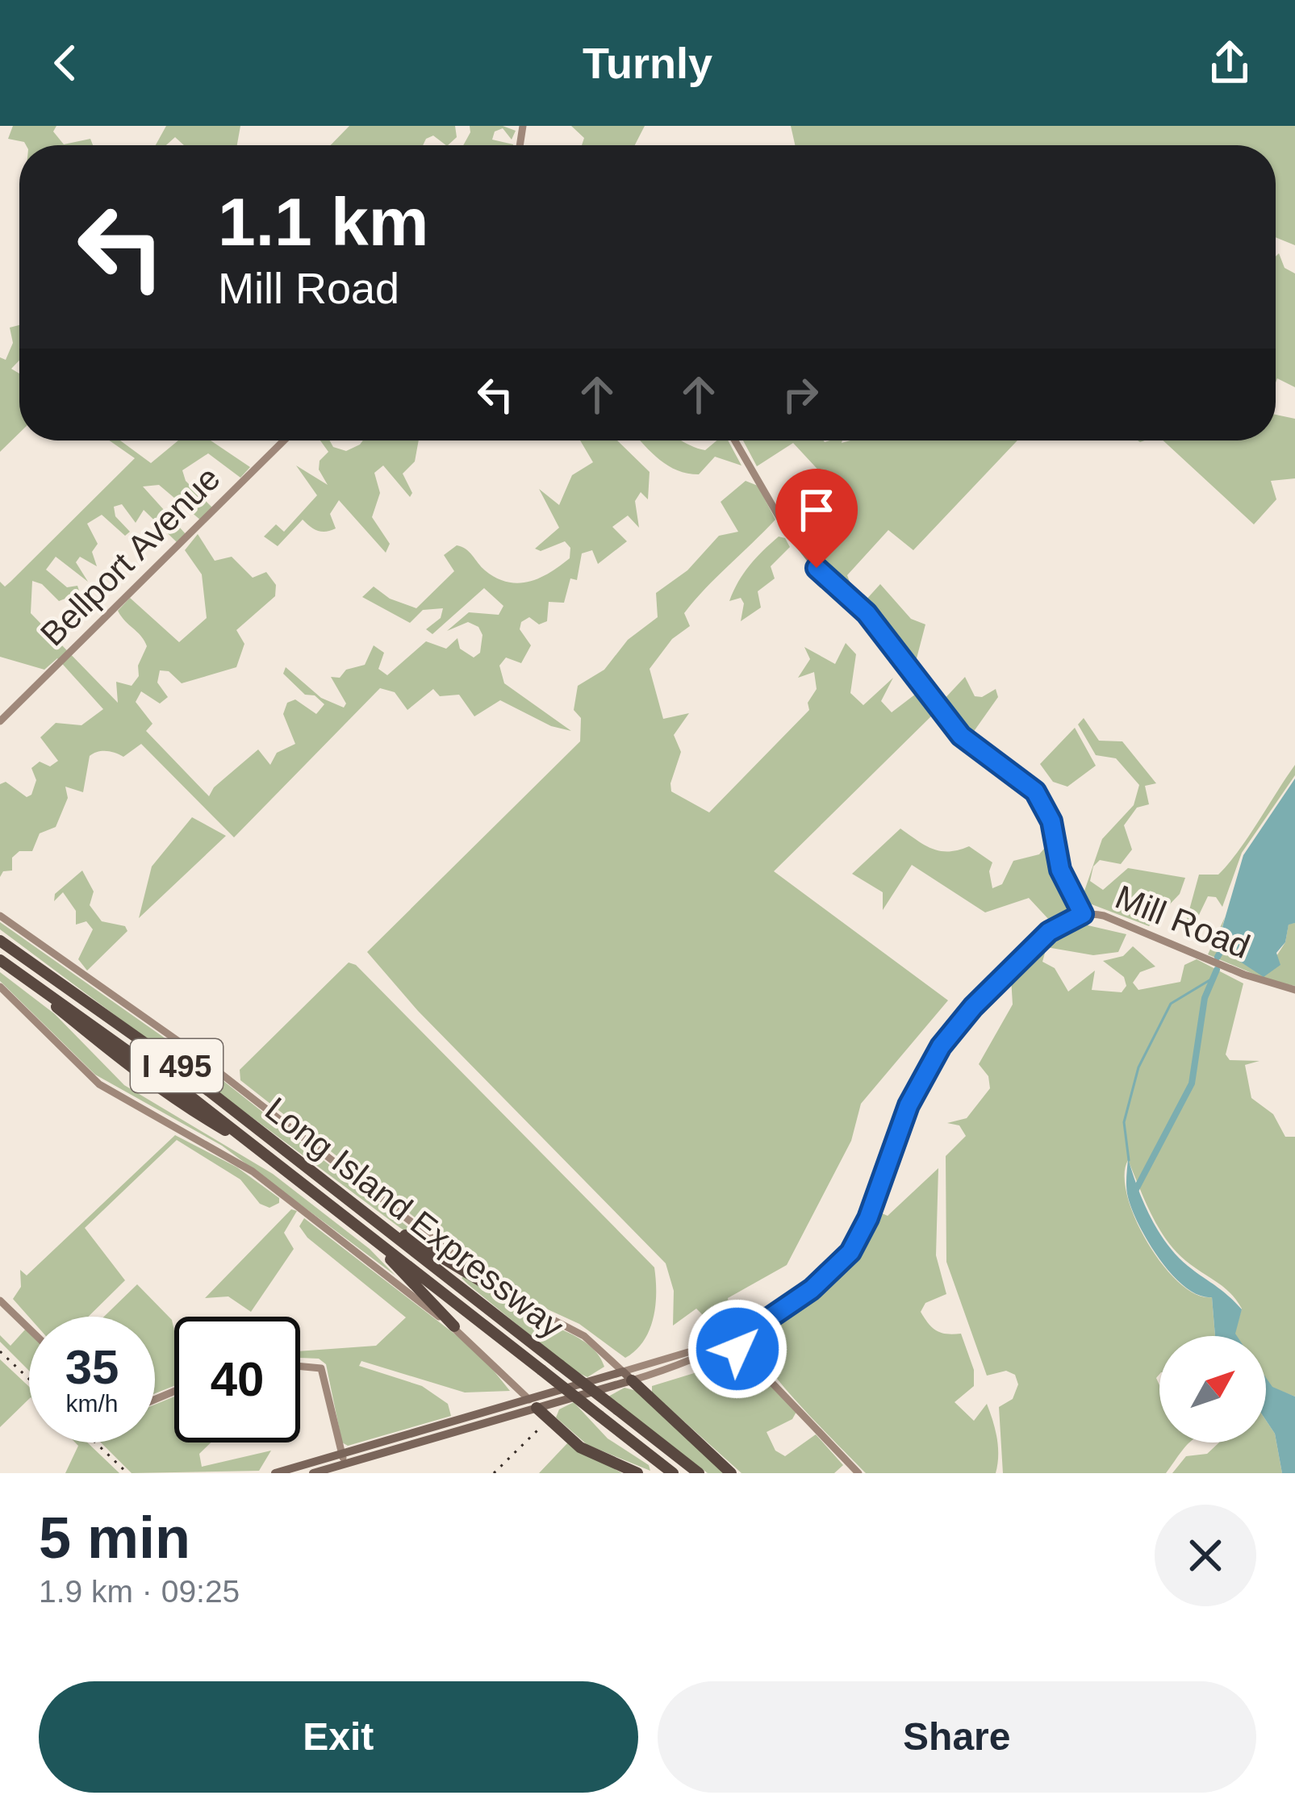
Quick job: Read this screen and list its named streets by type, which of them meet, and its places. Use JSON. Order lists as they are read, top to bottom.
{
  "streets": {
    "highway": ["I 495", "Long Island Expressway"],
    "main road": ["Bellport Avenue", "Mill Road"]
  },
  "north": "top right",
  "page": {
    "header": "Turnly",
    "turn": ["1.1 km", "Mill Road"],
    "speed": "35 km/h",
    "limit": "40",
    "heading": ["5 min", "1.9 km · 09:25"],
    "buttons": ["Exit", "Share"]
  }
}
